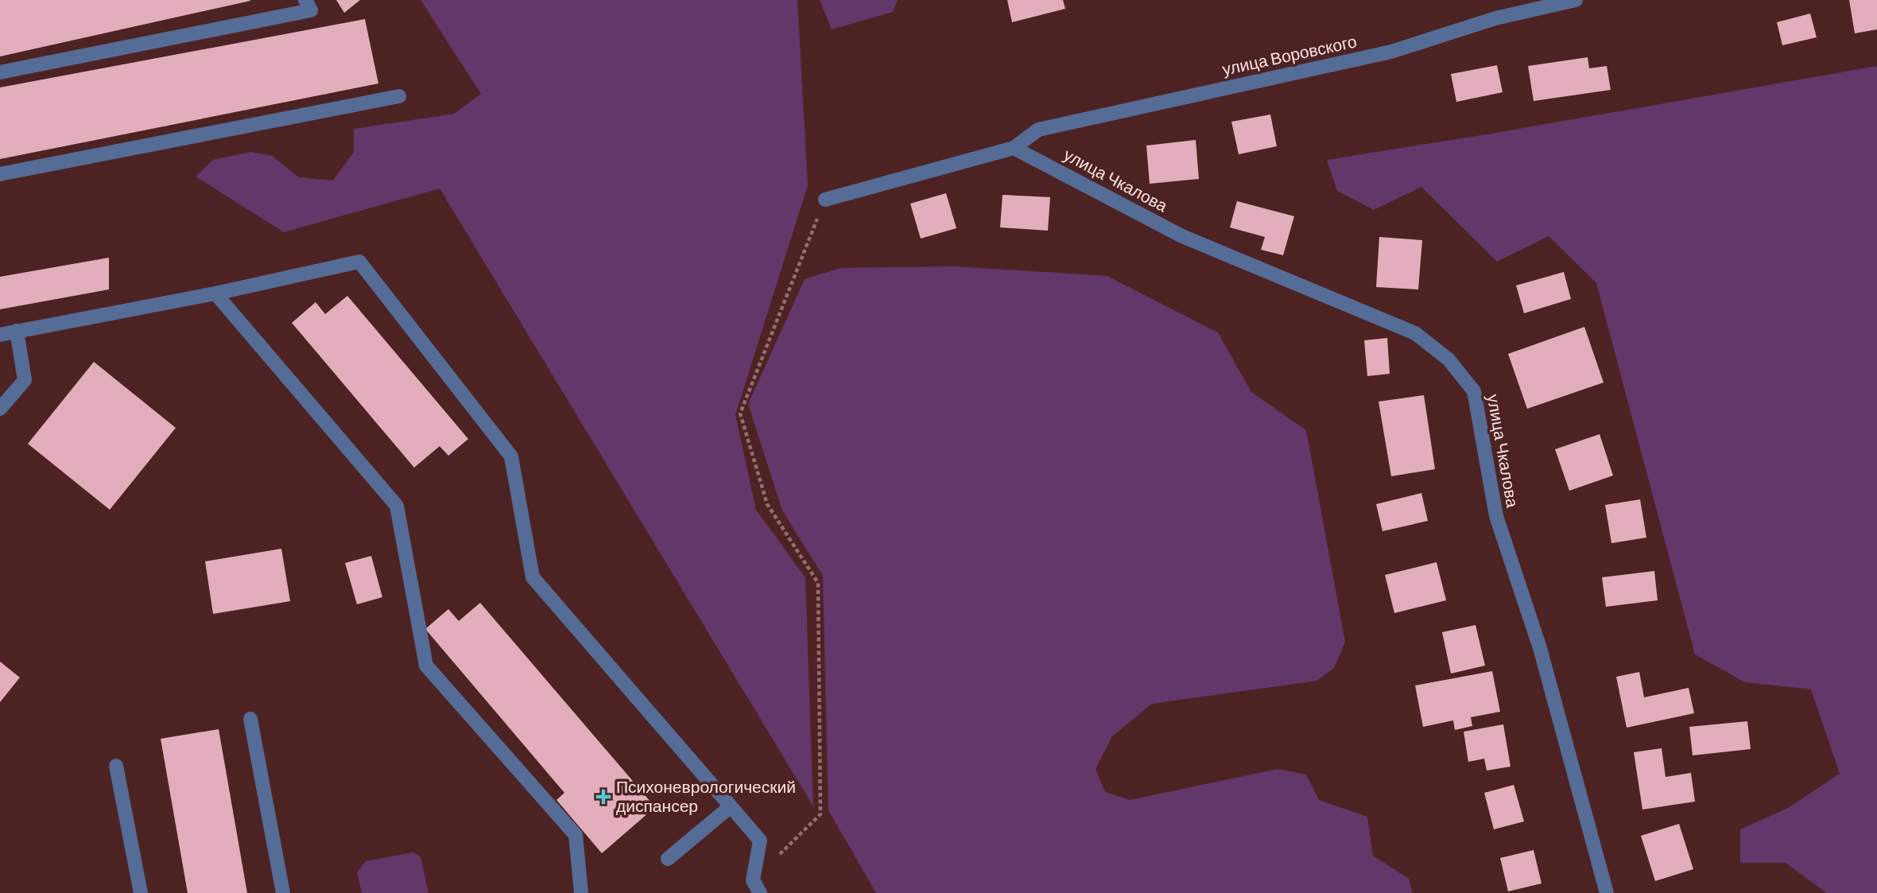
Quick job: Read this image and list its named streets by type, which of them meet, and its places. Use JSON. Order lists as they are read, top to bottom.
{
  "streets": {
    "street": ["улица Воровского", "улица Чкалова"]
  },
  "crossings": [
    ["улица Воровского", "улица Чкалова"]
  ],
  "places": {
    "health": ["Психоневрологический диспансер"]
  }
}
